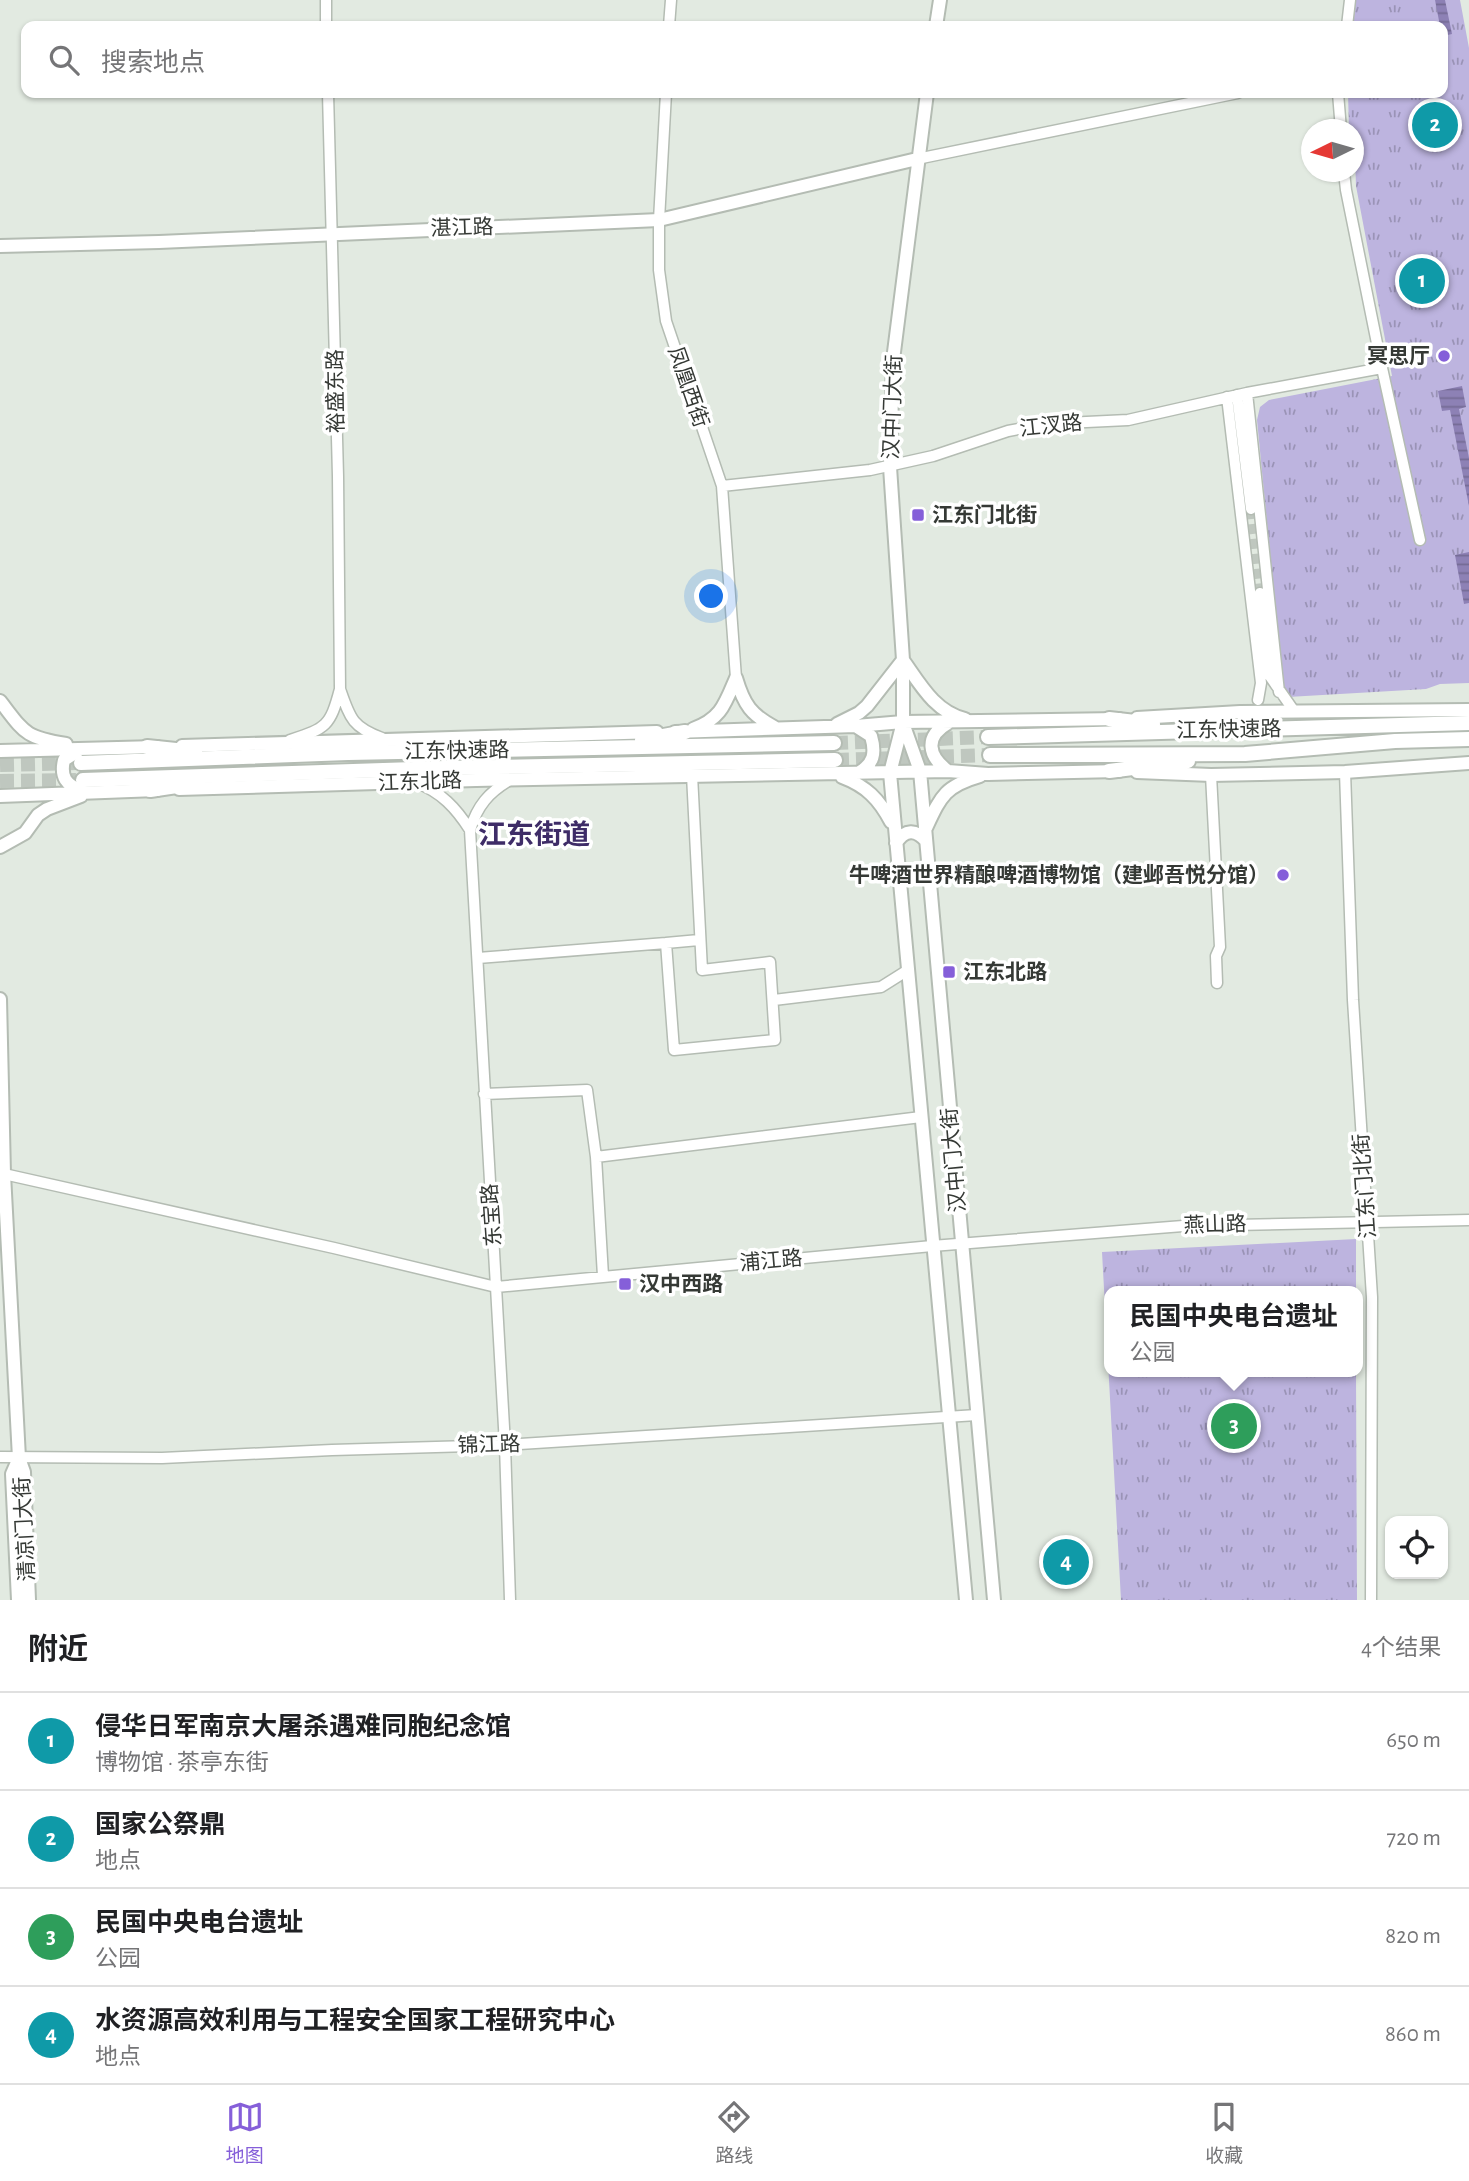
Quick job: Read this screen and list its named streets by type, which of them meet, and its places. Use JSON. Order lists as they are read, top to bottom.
{
  "streets": {
    "highway": ["江东快速路"],
    "main road": [
      "湛江路",
      "汉中门大街",
      "江东北路",
      "清凉门大街"
    ],
    "street": [
      "凤凰西街",
      "裕盛东路",
      "江汊路",
      "江东门北街",
      "东宝路",
      "燕山路",
      "浦江路",
      "锦江路"
    ]
  },
  "crossings": [
    ["湛江路", "凤凰西街"],
    ["湛江路", "裕盛东路"],
    ["湛江路", "汉中门大街"],
    ["凤凰西街", "江汊路"],
    ["裕盛东路", "江东北路"],
    ["汉中门大街", "江汊路"],
    ["汉中门大街", "江东北路"],
    ["汉中门大街", "燕山路"],
    ["汉中门大街", "浦江路"],
    ["汉中门大街", "锦江路"],
    ["江东快速路", "江东北路"],
    ["江东北路", "江东门北街"],
    ["江东门北街", "燕山路"],
    ["东宝路", "浦江路"],
    ["东宝路", "锦江路"],
    ["燕山路", "浦江路"],
    ["浦江路", "清凉门大街"],
    ["锦江路", "清凉门大街"]
  ],
  "districts": ["江东街道"],
  "places": {
    "other": ["冥思厅", "牛啤酒世界精酿啤酒博物馆（建邺吾悦分馆）"],
    "transit": ["江东门北街", "江东北路", "汉中西路"]
  },
  "north": "left",
  "page": {
    "search": "搜索地点",
    "pins": [
      "2",
      "1",
      "3",
      "4"
    ],
    "popup": ["民国中央电台遗址", "公园"],
    "heading": ["附近", "4个结果"],
    "list": [
      {
        "mark": "1",
        "name": "侵华日军南京大屠杀遇难同胞纪念馆",
        "note": "博物馆 · 茶亭东街",
        "value": "650 m"
      },
      {
        "mark": "2",
        "name": "国家公祭鼎",
        "note": "地点",
        "value": "720 m"
      },
      {
        "mark": "3",
        "name": "民国中央电台遗址",
        "note": "公园",
        "value": "820 m"
      },
      {
        "mark": "4",
        "name": "水资源高效利用与工程安全国家工程研究中心",
        "note": "地点",
        "value": "860 m"
      }
    ],
    "nav": ["地图", "路线", "收藏"]
  }
}
